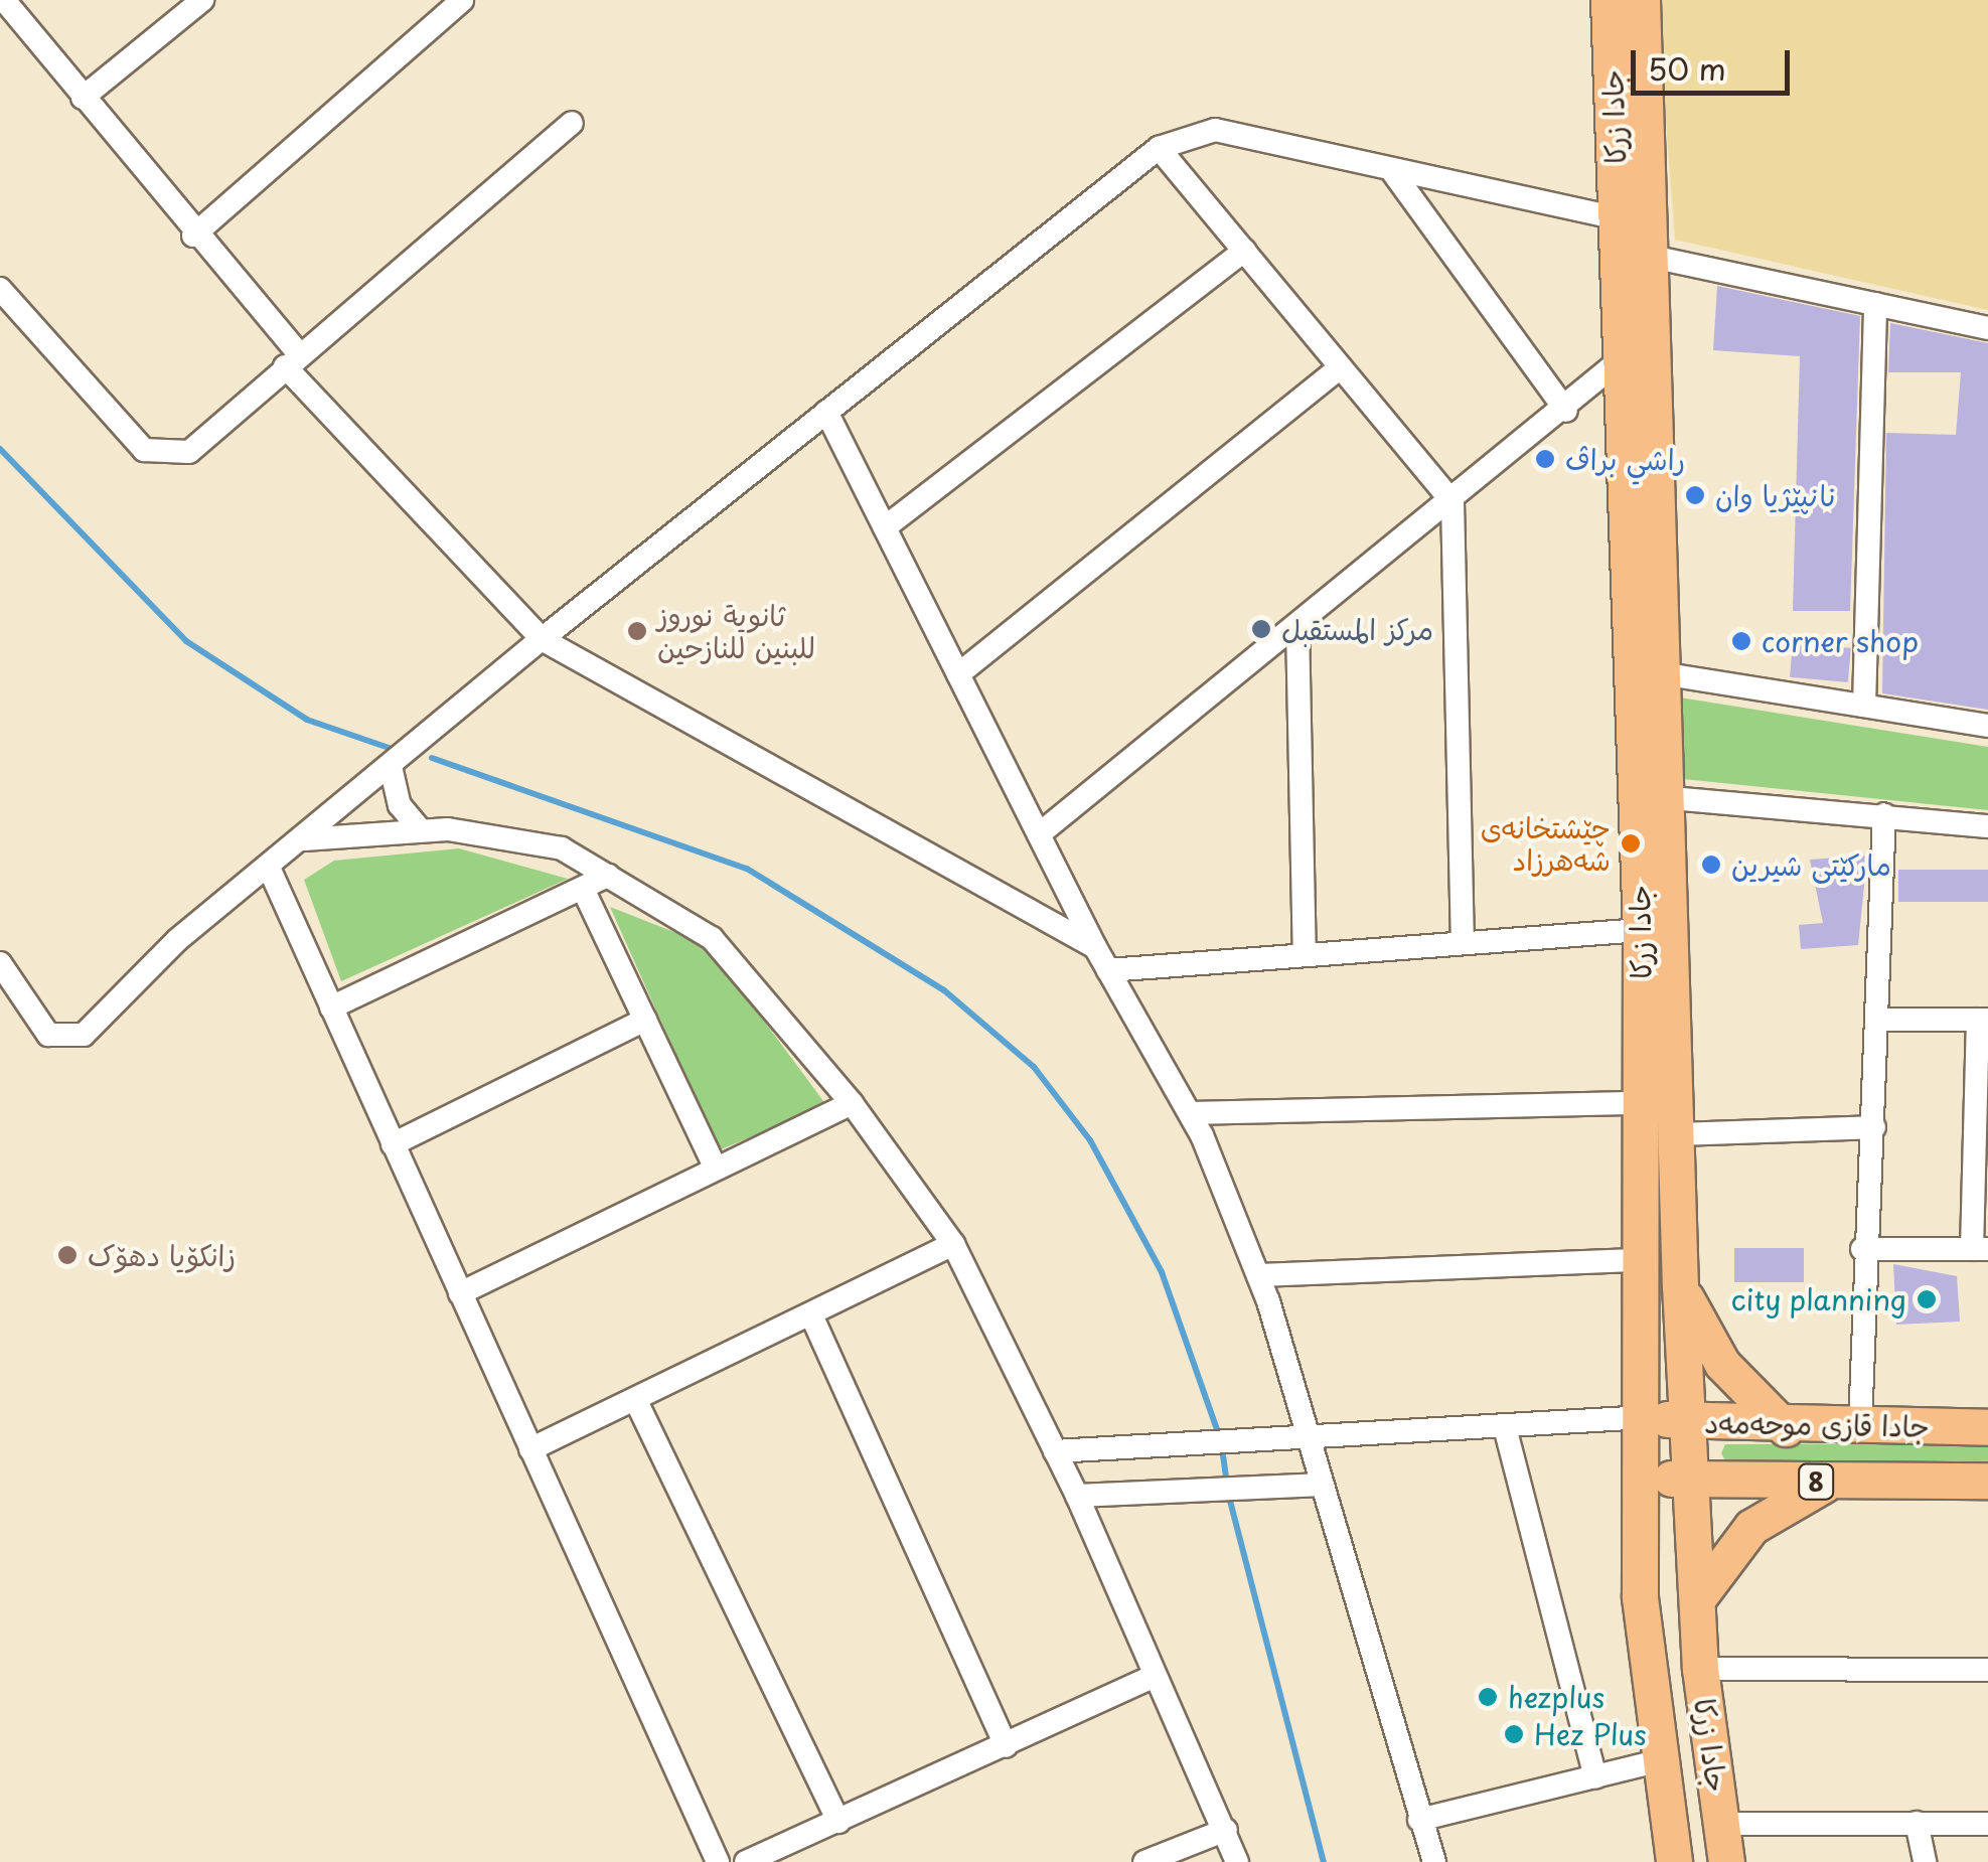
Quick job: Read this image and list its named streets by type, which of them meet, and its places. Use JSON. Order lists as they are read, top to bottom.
{
  "streets": {
    "main road": ["جادا زرکا", "جادا قازی موحەمەد", "8"]
  },
  "crossings": [
    ["جادا زرکا", "جادا قازی موحەمەد"]
  ],
  "places": [
    "راشي براڤ",
    "نانپێژیا وان",
    "مركز المستقبل",
    "ثانوية نوروز للبنين للنازحين",
    "corner shop",
    "چێشتخانەی شەهرزاد",
    "مارکێتی شیرین",
    "زانکۆیا دهۆک",
    "city planning",
    "hezplus",
    "Hez Plus"
  ],
  "scale_bar": "50 m"
}
